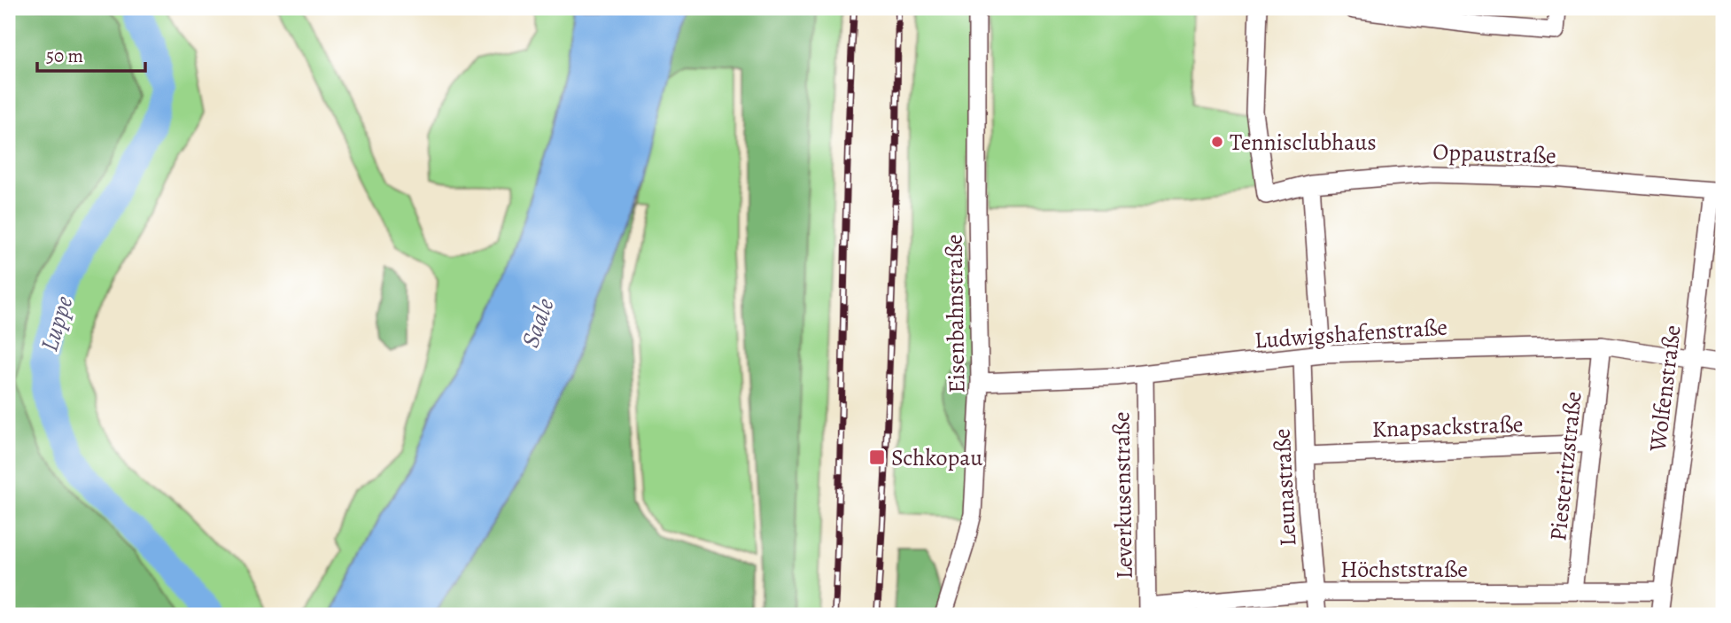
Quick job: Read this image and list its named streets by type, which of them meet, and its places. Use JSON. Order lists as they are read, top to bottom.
{
  "streets": {
    "street": [
      "Oppaustraße",
      "Eisenbahnstraße",
      "Ludwigshafenstraße",
      "Wolfenstraße",
      "Knapsackstraße",
      "Piesteritzstraße",
      "Leunastraße",
      "Leverkusenstraße",
      "Höchststraße"
    ]
  },
  "crossings": [
    ["Oppaustraße", "Wolfenstraße"],
    ["Eisenbahnstraße", "Ludwigshafenstraße"],
    ["Ludwigshafenstraße", "Wolfenstraße"],
    ["Ludwigshafenstraße", "Piesteritzstraße"],
    ["Ludwigshafenstraße", "Leunastraße"],
    ["Ludwigshafenstraße", "Leverkusenstraße"],
    ["Wolfenstraße", "Höchststraße"],
    ["Knapsackstraße", "Piesteritzstraße"],
    ["Knapsackstraße", "Leunastraße"],
    ["Piesteritzstraße", "Höchststraße"],
    ["Leunastraße", "Höchststraße"],
    ["Leverkusenstraße", "Höchststraße"]
  ],
  "water": ["Saale", "Luppe"],
  "places": {
    "other": ["Tennisclubhaus"],
    "transit": ["Schkopau"]
  },
  "scale_bar": "50 m"
}
